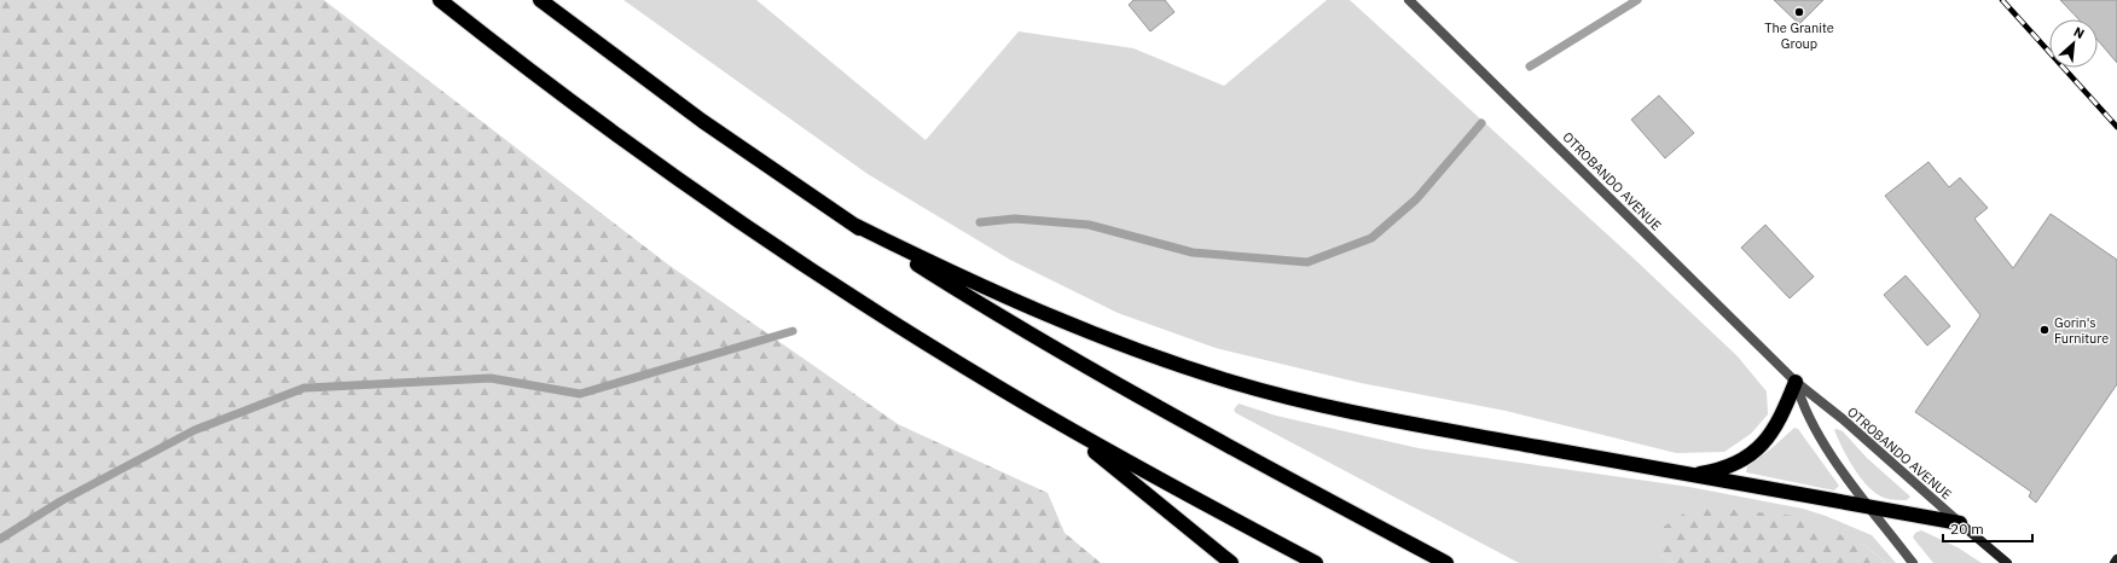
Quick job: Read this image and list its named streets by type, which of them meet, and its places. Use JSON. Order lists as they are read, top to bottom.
{
  "streets": {
    "main road": ["OTROBANDO AVENUE"]
  },
  "places": ["The Granite Group", "Gorin's Furniture"],
  "scale_bar": "20 m",
  "north": "top right"
}
